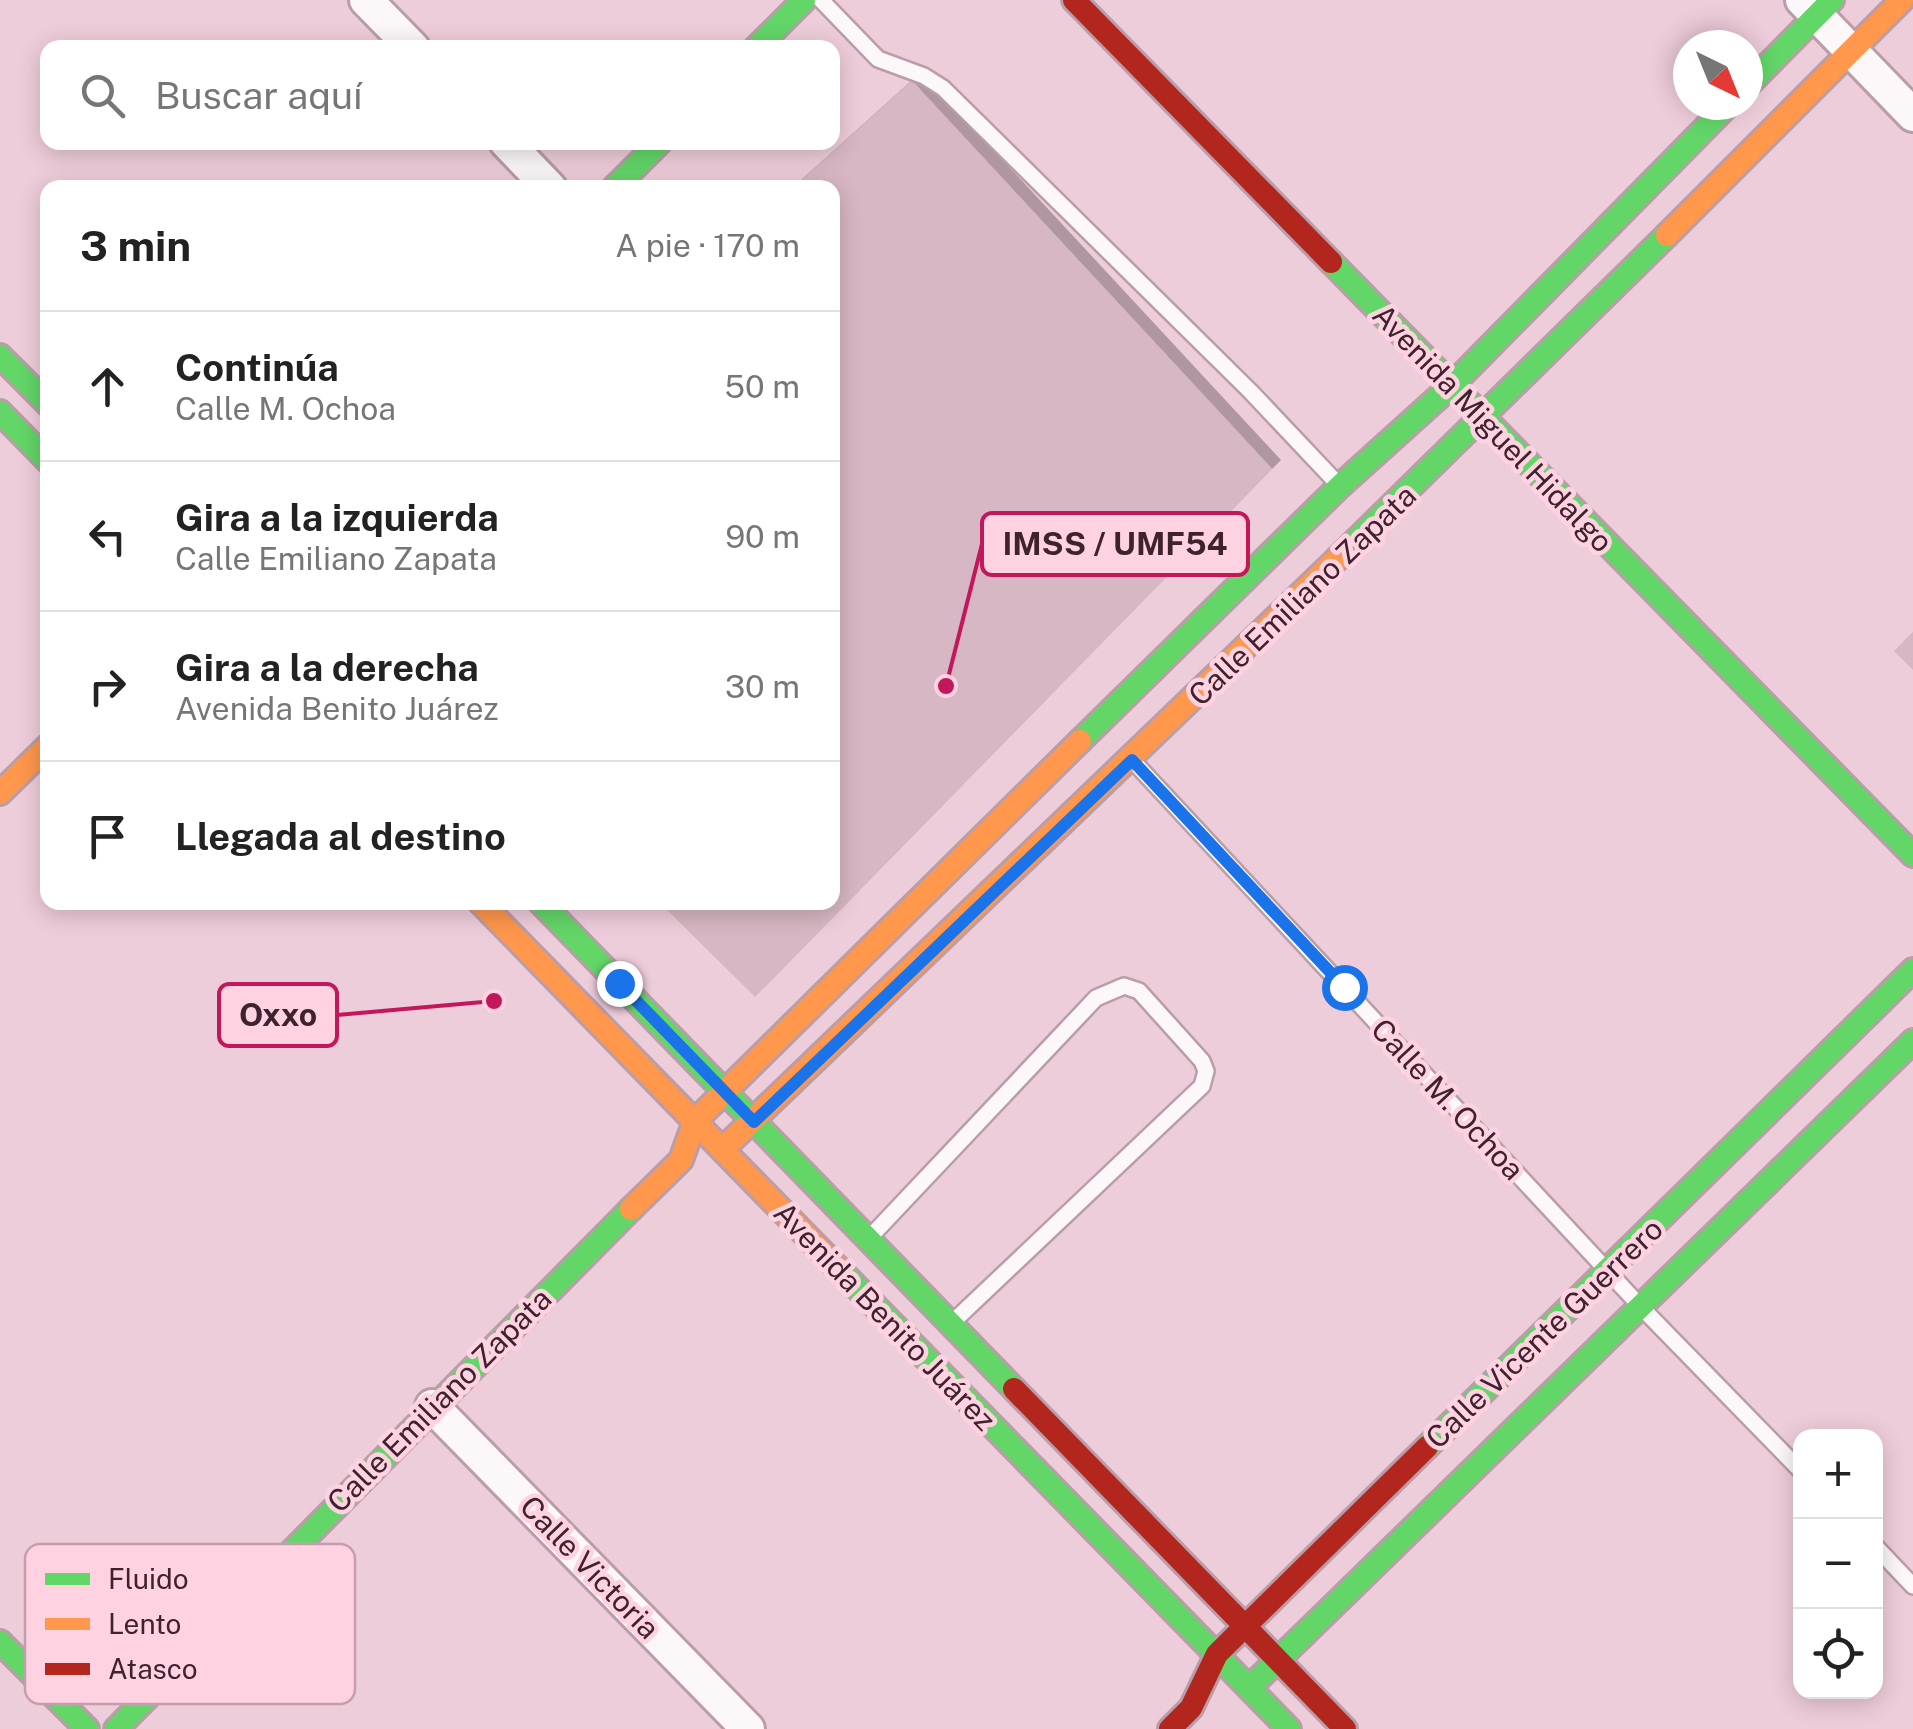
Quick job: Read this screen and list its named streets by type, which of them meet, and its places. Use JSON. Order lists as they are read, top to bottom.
{
  "streets": {
    "street": [
      "Avenida Miguel Hidalgo",
      "Calle Emiliano Zapata",
      "Avenida Benito Juárez",
      "Calle Vicente Guerrero",
      "Calle Victoria"
    ],
    "lane": ["Calle M. Ochoa"]
  },
  "crossings": [
    ["Avenida Miguel Hidalgo", "Calle Emiliano Zapata"],
    ["Calle Emiliano Zapata", "Calle M. Ochoa"],
    ["Calle Emiliano Zapata", "Avenida Benito Juárez"],
    ["Calle Emiliano Zapata", "Calle Victoria"],
    ["Calle M. Ochoa", "Calle Vicente Guerrero"],
    ["Avenida Benito Juárez", "Calle Vicente Guerrero"]
  ],
  "places": ["IMSS / UMF54", "Oxxo"],
  "legend": ["Fluido", "Lento", "Atasco"],
  "north": "bottom right",
  "page": {
    "search": "Buscar aquí",
    "heading": ["3 min", "A pie · 170 m"],
    "list": [
      ["Continúa", "Calle M. Ochoa", "50 m"],
      ["Gira a la izquierda", "Calle Emiliano Zapata", "90 m"],
      ["Gira a la derecha", "Avenida Benito Juárez", "30 m"],
      "Llegada al destino"
    ],
    "map_buttons": ["+", "−"]
  }
}
